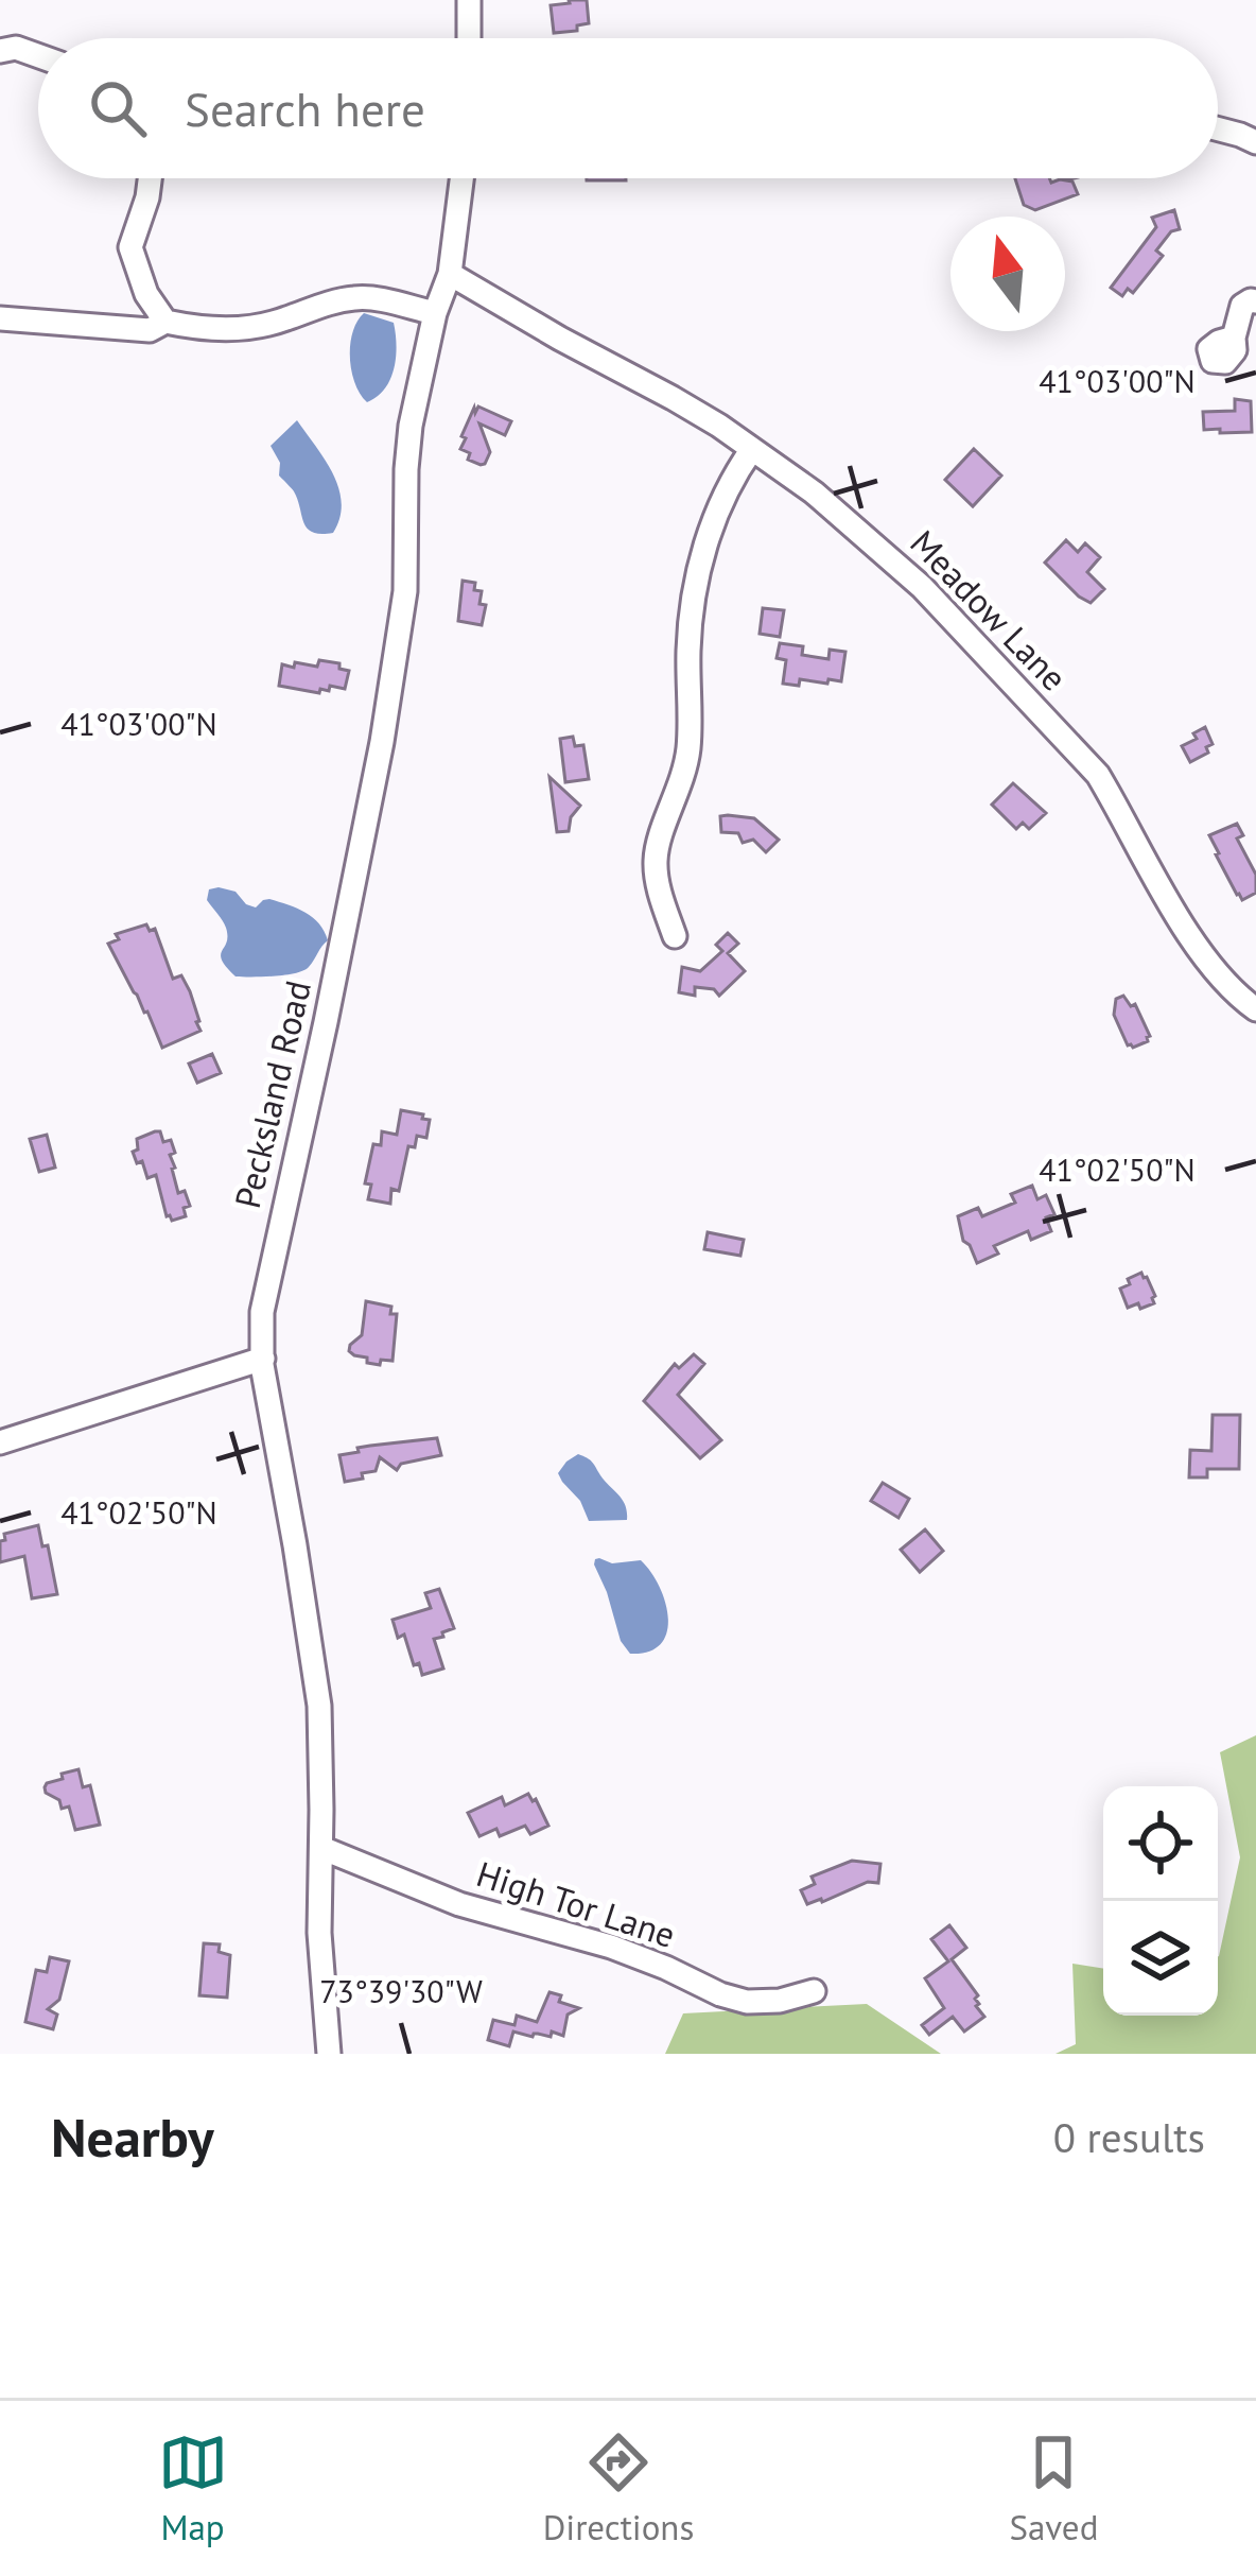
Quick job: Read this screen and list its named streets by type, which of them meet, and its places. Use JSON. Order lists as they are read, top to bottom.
{
  "streets": {
    "street": ["Meadow Lane", "Pecksland Road", "High Tor Lane"]
  },
  "crossings": [
    ["Meadow Lane", "Pecksland Road"],
    ["Pecksland Road", "High Tor Lane"]
  ],
  "north": "top",
  "page": {
    "search": "Search here",
    "heading": ["Nearby", "0 results"],
    "nav": ["Map", "Directions", "Saved"]
  },
  "coordinates": ["41°03'00\"N", "41°02'50\"N", "73°39'30\"W"]
}
